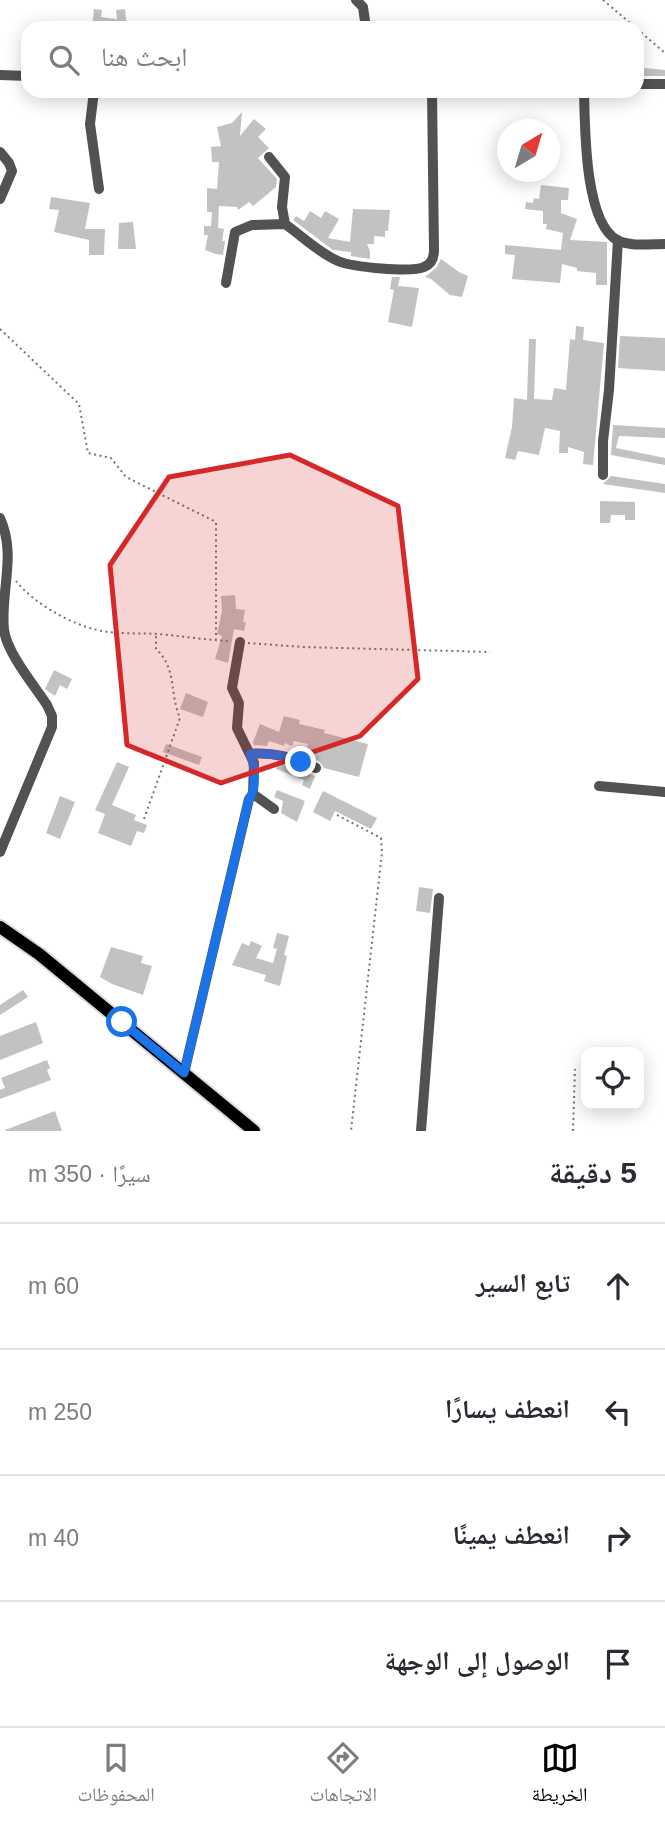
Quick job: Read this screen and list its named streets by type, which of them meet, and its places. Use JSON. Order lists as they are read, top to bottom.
{
  "north": "top right",
  "page": {
    "search": "ابحث هنا",
    "heading": ["5 دقيقة", "سيرًا · 350 m"],
    "list": [
      ["تابع السير", "60 m"],
      ["انعطف يسارًا", "250 m"],
      ["انعطف يمينًا", "40 m"],
      "الوصول إلى الوجهة"
    ],
    "nav": ["الخريطة", "الاتجاهات", "المحفوظات"]
  }
}
